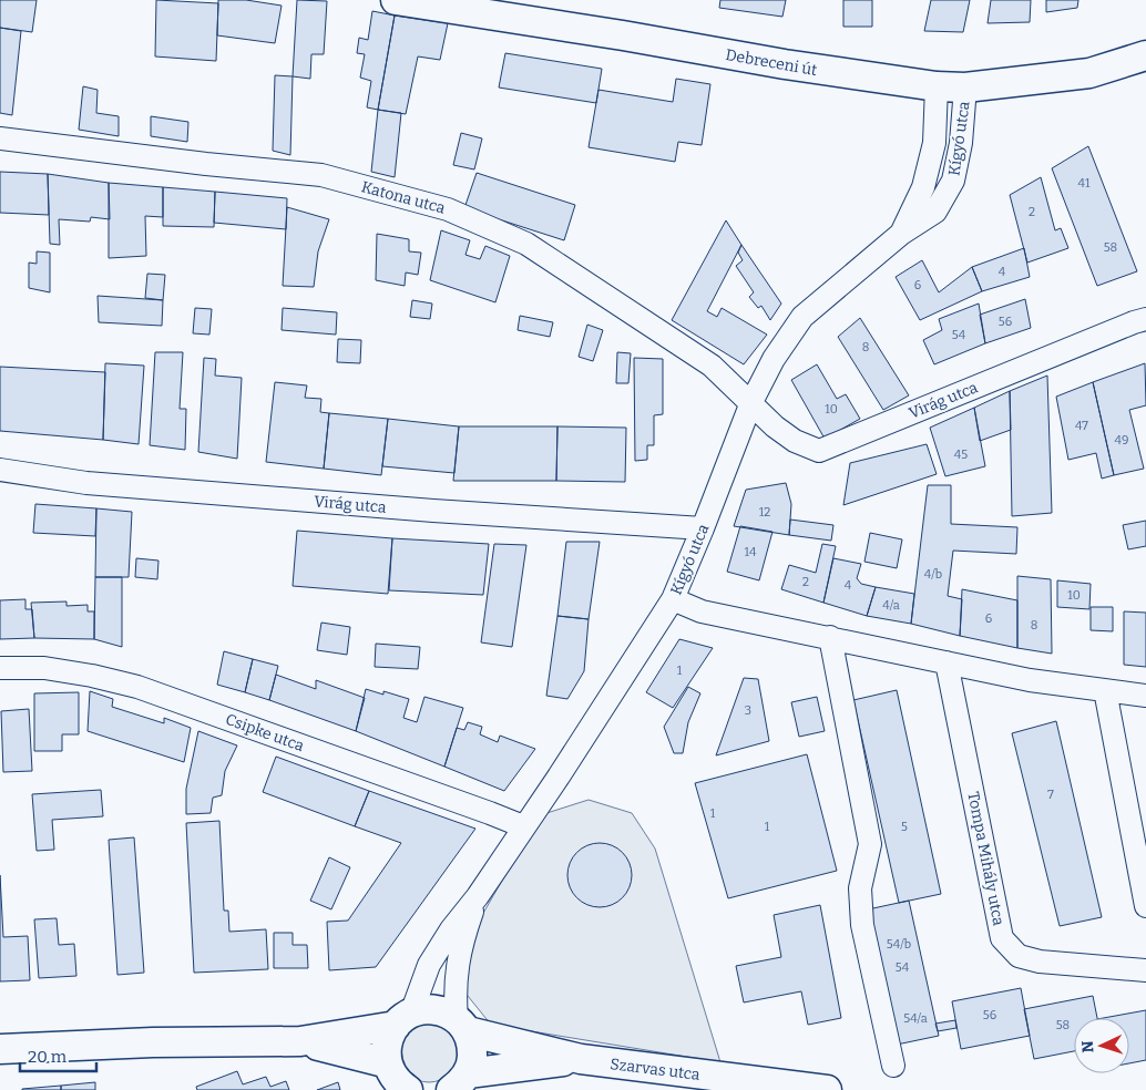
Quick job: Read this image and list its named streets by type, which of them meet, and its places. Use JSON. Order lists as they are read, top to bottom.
{
  "streets": {
    "street": [
      "Debreceni út",
      "Kígyó utca",
      "Katona utca",
      "Virág utca",
      "Csipke utca",
      "Tompa Mihály utca",
      "Szarvas utca"
    ]
  },
  "crossings": [
    ["Debreceni út", "Kígyó utca"],
    ["Kígyó utca", "Katona utca"],
    ["Kígyó utca", "Virág utca"],
    ["Kígyó utca", "Csipke utca"],
    ["Kígyó utca", "Szarvas utca"],
    ["Katona utca", "Virág utca"]
  ],
  "house_numbers": [
    "41",
    "2",
    "58",
    "4",
    "6",
    "56",
    "54",
    "8",
    "10",
    "47",
    "49",
    "45",
    "12",
    "14",
    "4/b",
    "2",
    "4",
    "10",
    "4/a",
    "6",
    "8",
    "1",
    "3",
    "7",
    "1",
    "1",
    "5",
    "54/b",
    "54",
    "56",
    "54/a",
    "58"
  ],
  "scale_bar": "20 m",
  "north": "left"
}
